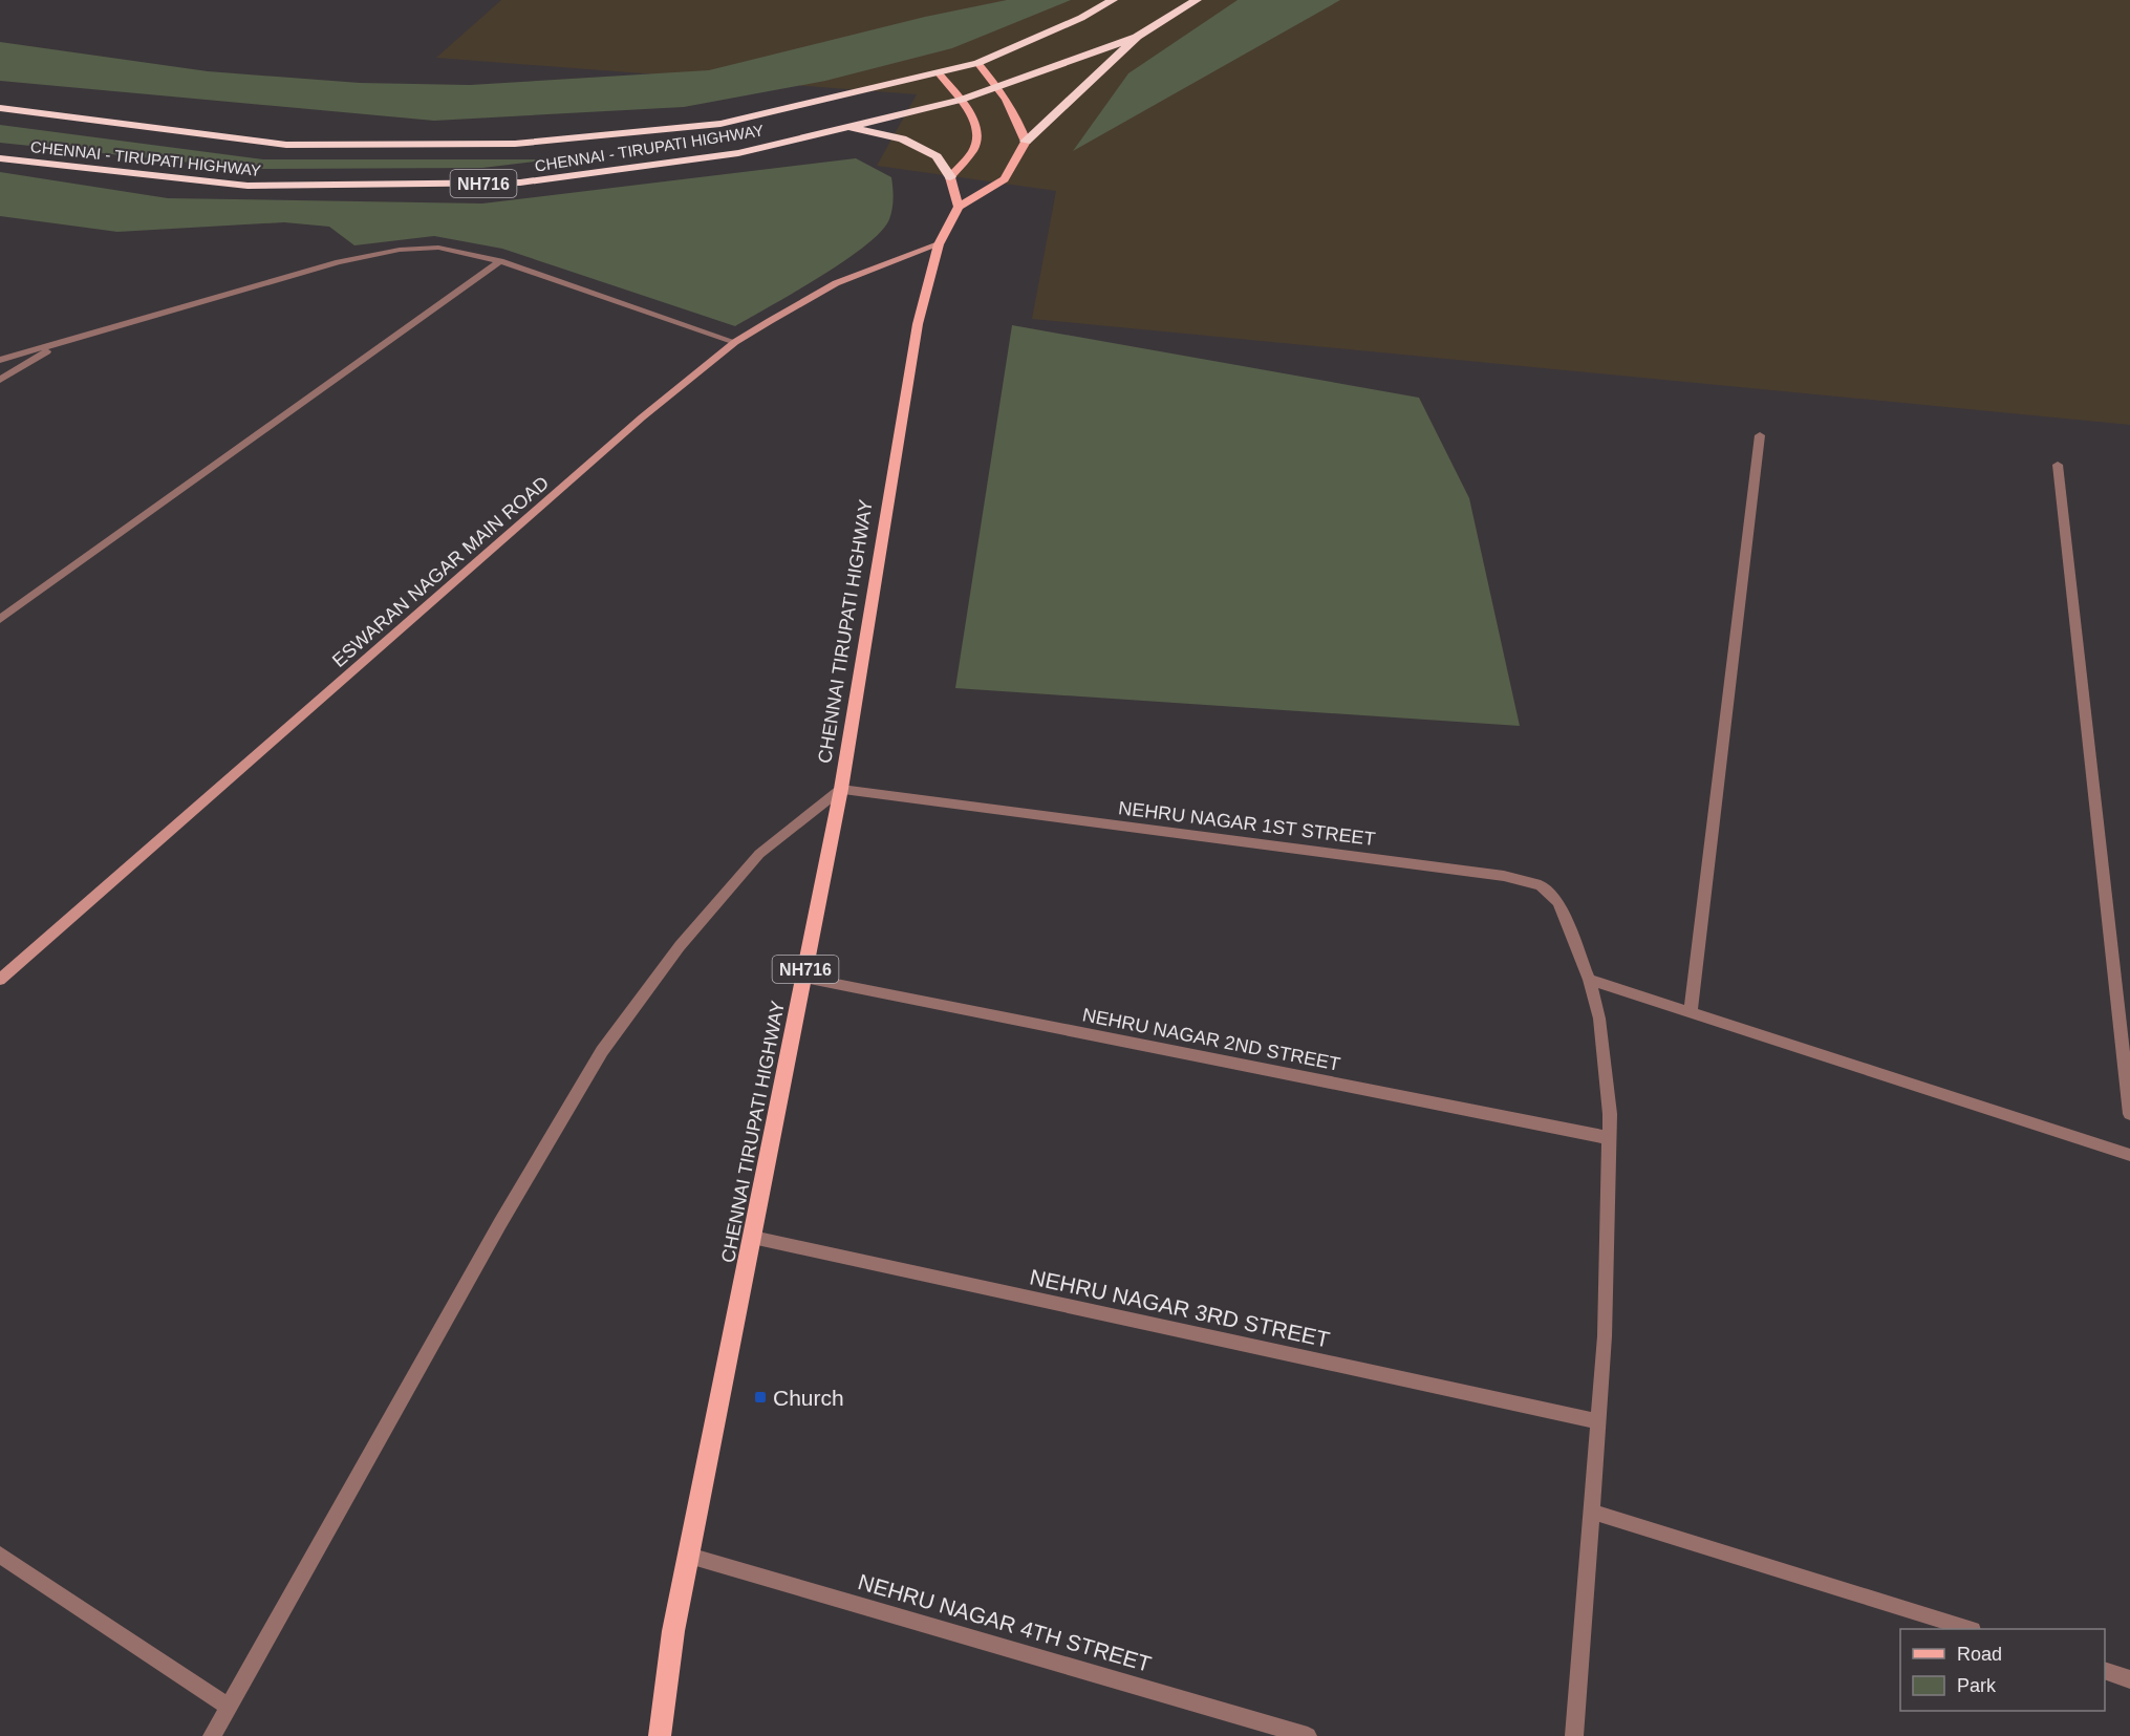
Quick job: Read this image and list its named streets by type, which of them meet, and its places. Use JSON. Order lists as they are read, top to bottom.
{
  "streets": {
    "highway": ["CHENNAI - TIRUPATI HIGHWAY", "NH716"],
    "main road": ["CHENNAI TIRUPATI HIGHWAY"],
    "street": [
      "ESWARAN NAGAR MAIN ROAD",
      "NEHRU NAGAR 1ST STREET",
      "NEHRU NAGAR 2ND STREET",
      "NEHRU NAGAR 3RD STREET",
      "NEHRU NAGAR 4TH STREET"
    ]
  },
  "crossings": [
    ["ESWARAN NAGAR MAIN ROAD", "CHENNAI TIRUPATI HIGHWAY"],
    ["CHENNAI TIRUPATI HIGHWAY", "NEHRU NAGAR 1ST STREET"],
    ["CHENNAI TIRUPATI HIGHWAY", "NEHRU NAGAR 2ND STREET"],
    ["CHENNAI TIRUPATI HIGHWAY", "NEHRU NAGAR 3RD STREET"],
    ["CHENNAI TIRUPATI HIGHWAY", "NEHRU NAGAR 4TH STREET"],
    ["NEHRU NAGAR 1ST STREET", "NEHRU NAGAR 2ND STREET"],
    ["NEHRU NAGAR 1ST STREET", "NEHRU NAGAR 3RD STREET"]
  ],
  "places": {
    "transit": ["Church"]
  },
  "legend": ["Road", "Park"]
}
